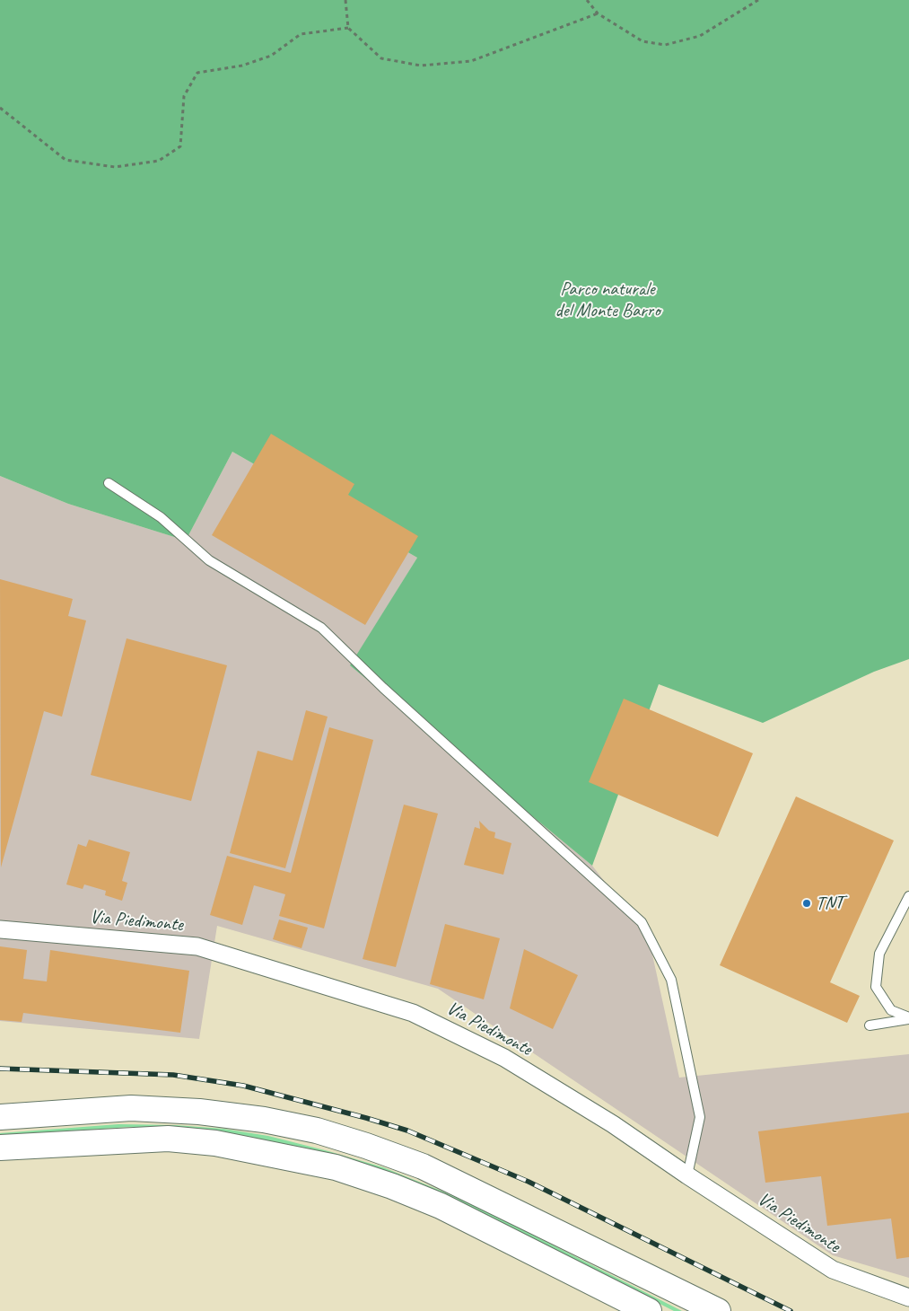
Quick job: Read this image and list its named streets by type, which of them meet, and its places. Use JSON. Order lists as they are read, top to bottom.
{
  "streets": {
    "street": ["Via Piedimonte"]
  },
  "parks": ["Parco naturale del Monte Barro"],
  "places": ["TNT"]
}
